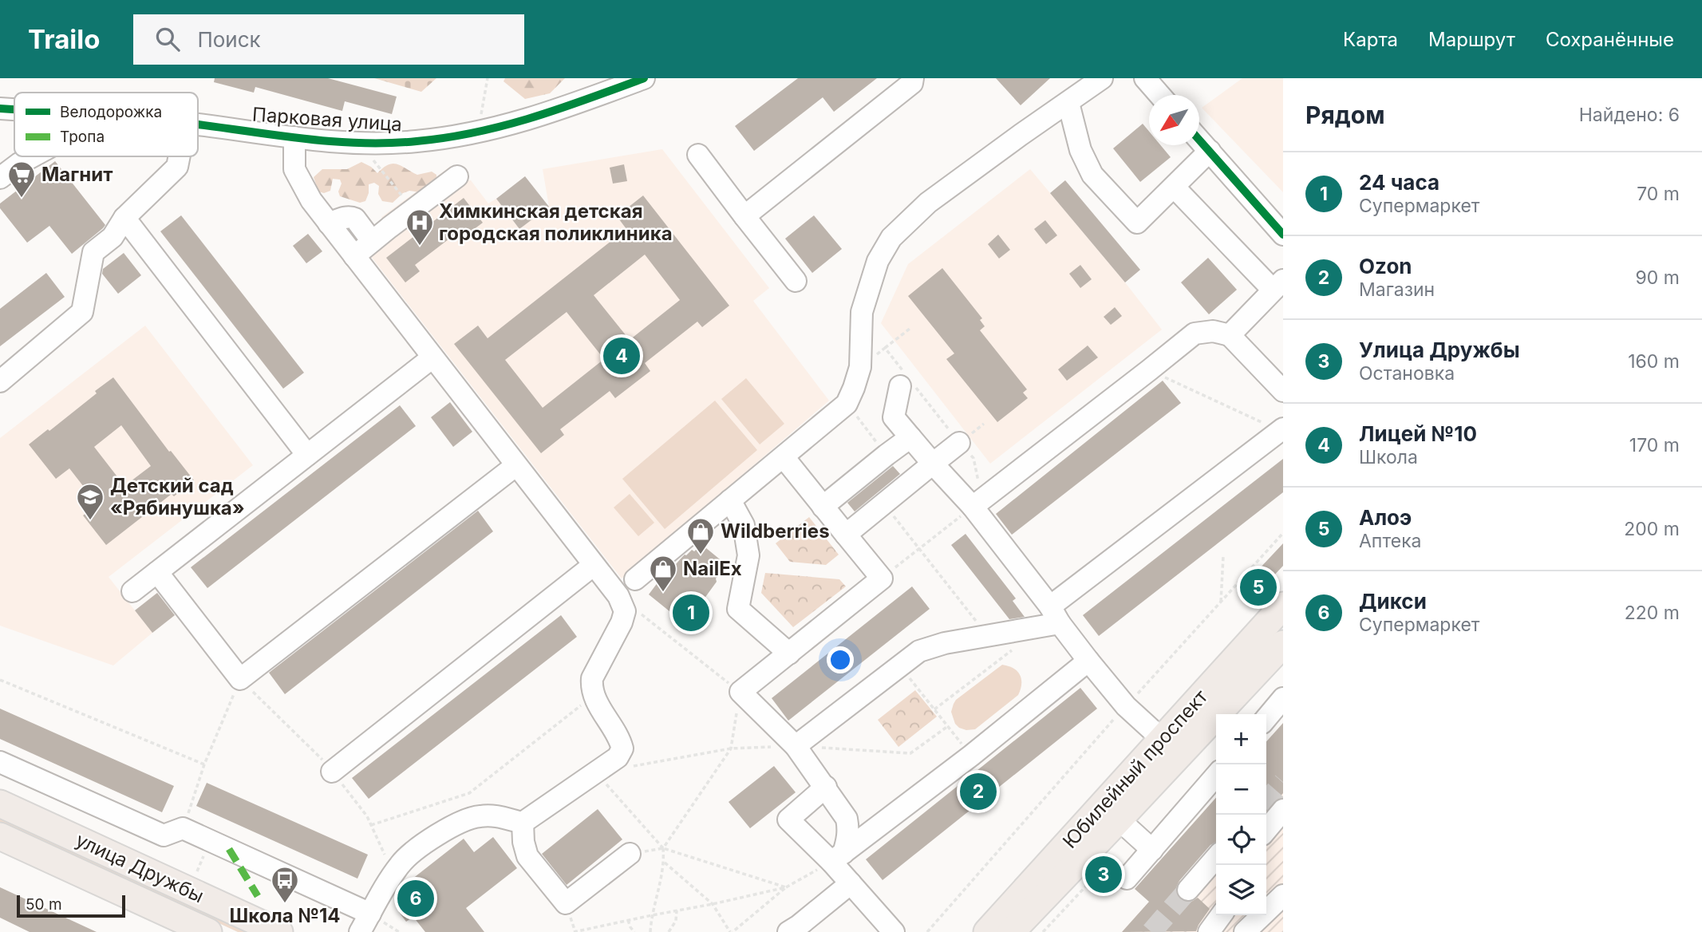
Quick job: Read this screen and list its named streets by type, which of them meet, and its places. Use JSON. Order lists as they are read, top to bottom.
{
  "streets": {
    "main road": ["Юбилейный проспект", "улица Дружбы"],
    "street": ["Парковая улица"]
  },
  "places": {
    "supermarket": ["Магнит"],
    "hospital": ["Химкинская детская городская поликлиника"],
    "school or university": ["Детский сад «Рябинушка»"],
    "shop": ["Wildberries", "NailEx"],
    "bus stop": ["Школа №14"]
  },
  "legend": ["Велодорожка", "Тропа"],
  "scale_bar": "50 m",
  "north": "bottom left",
  "page": {
    "header": "Trailo",
    "search": "Поиск",
    "nav": ["Карта", "Маршрут", "Сохранённые"],
    "heading": ["Рядом", "Найдено: 6"],
    "list": [
      {
        "mark": "1",
        "name": "24 часа",
        "note": "Супермаркет",
        "value": "70 m"
      },
      {
        "mark": "2",
        "name": "Ozon",
        "note": "Магазин",
        "value": "90 m"
      },
      {
        "mark": "3",
        "name": "Улица Дружбы",
        "note": "Остановка",
        "value": "160 m"
      },
      {
        "mark": "4",
        "name": "Лицей №10",
        "note": "Школа",
        "value": "170 m"
      },
      {
        "mark": "5",
        "name": "Алоэ",
        "note": "Аптека",
        "value": "200 m"
      },
      {
        "mark": "6",
        "name": "Дикси",
        "note": "Супермаркет",
        "value": "220 m"
      }
    ],
    "pins": [
      "4",
      "5",
      "1",
      "2",
      "3",
      "6"
    ],
    "map_buttons": ["+", "−"],
    "scale": "50 m"
  }
}
